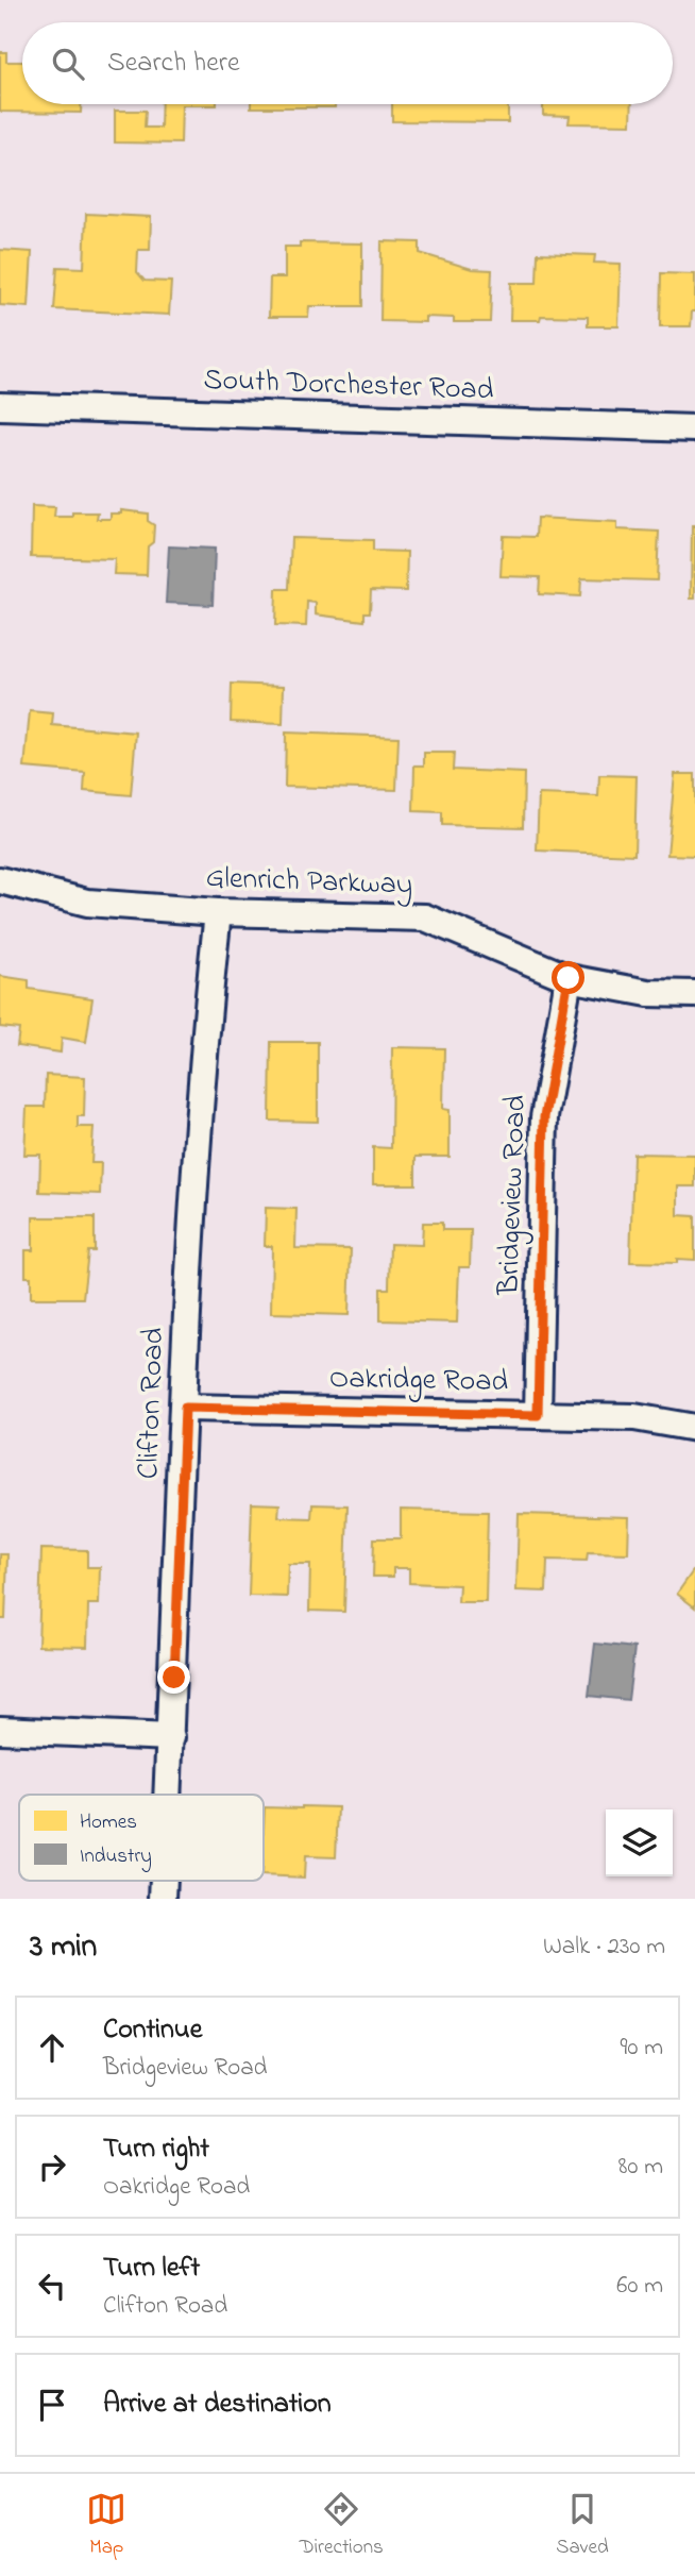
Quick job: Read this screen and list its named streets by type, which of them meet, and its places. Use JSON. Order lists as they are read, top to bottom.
{
  "streets": {
    "street": [
      "South Dorchester Road",
      "Glenrich Parkway",
      "Bridgeview Road",
      "Oakridge Road",
      "Clifton Road"
    ]
  },
  "crossings": [
    ["Glenrich Parkway", "Bridgeview Road"],
    ["Glenrich Parkway", "Clifton Road"],
    ["Bridgeview Road", "Oakridge Road"],
    ["Oakridge Road", "Clifton Road"]
  ],
  "legend": ["Homes", "Industry"],
  "page": {
    "search": "Search here",
    "heading": ["3 min", "Walk · 230 m"],
    "list": [
      ["Continue", "Bridgeview Road", "90 m"],
      ["Turn right", "Oakridge Road", "80 m"],
      ["Turn left", "Clifton Road", "60 m"],
      "Arrive at destination"
    ],
    "nav": ["Map", "Directions", "Saved"]
  }
}
